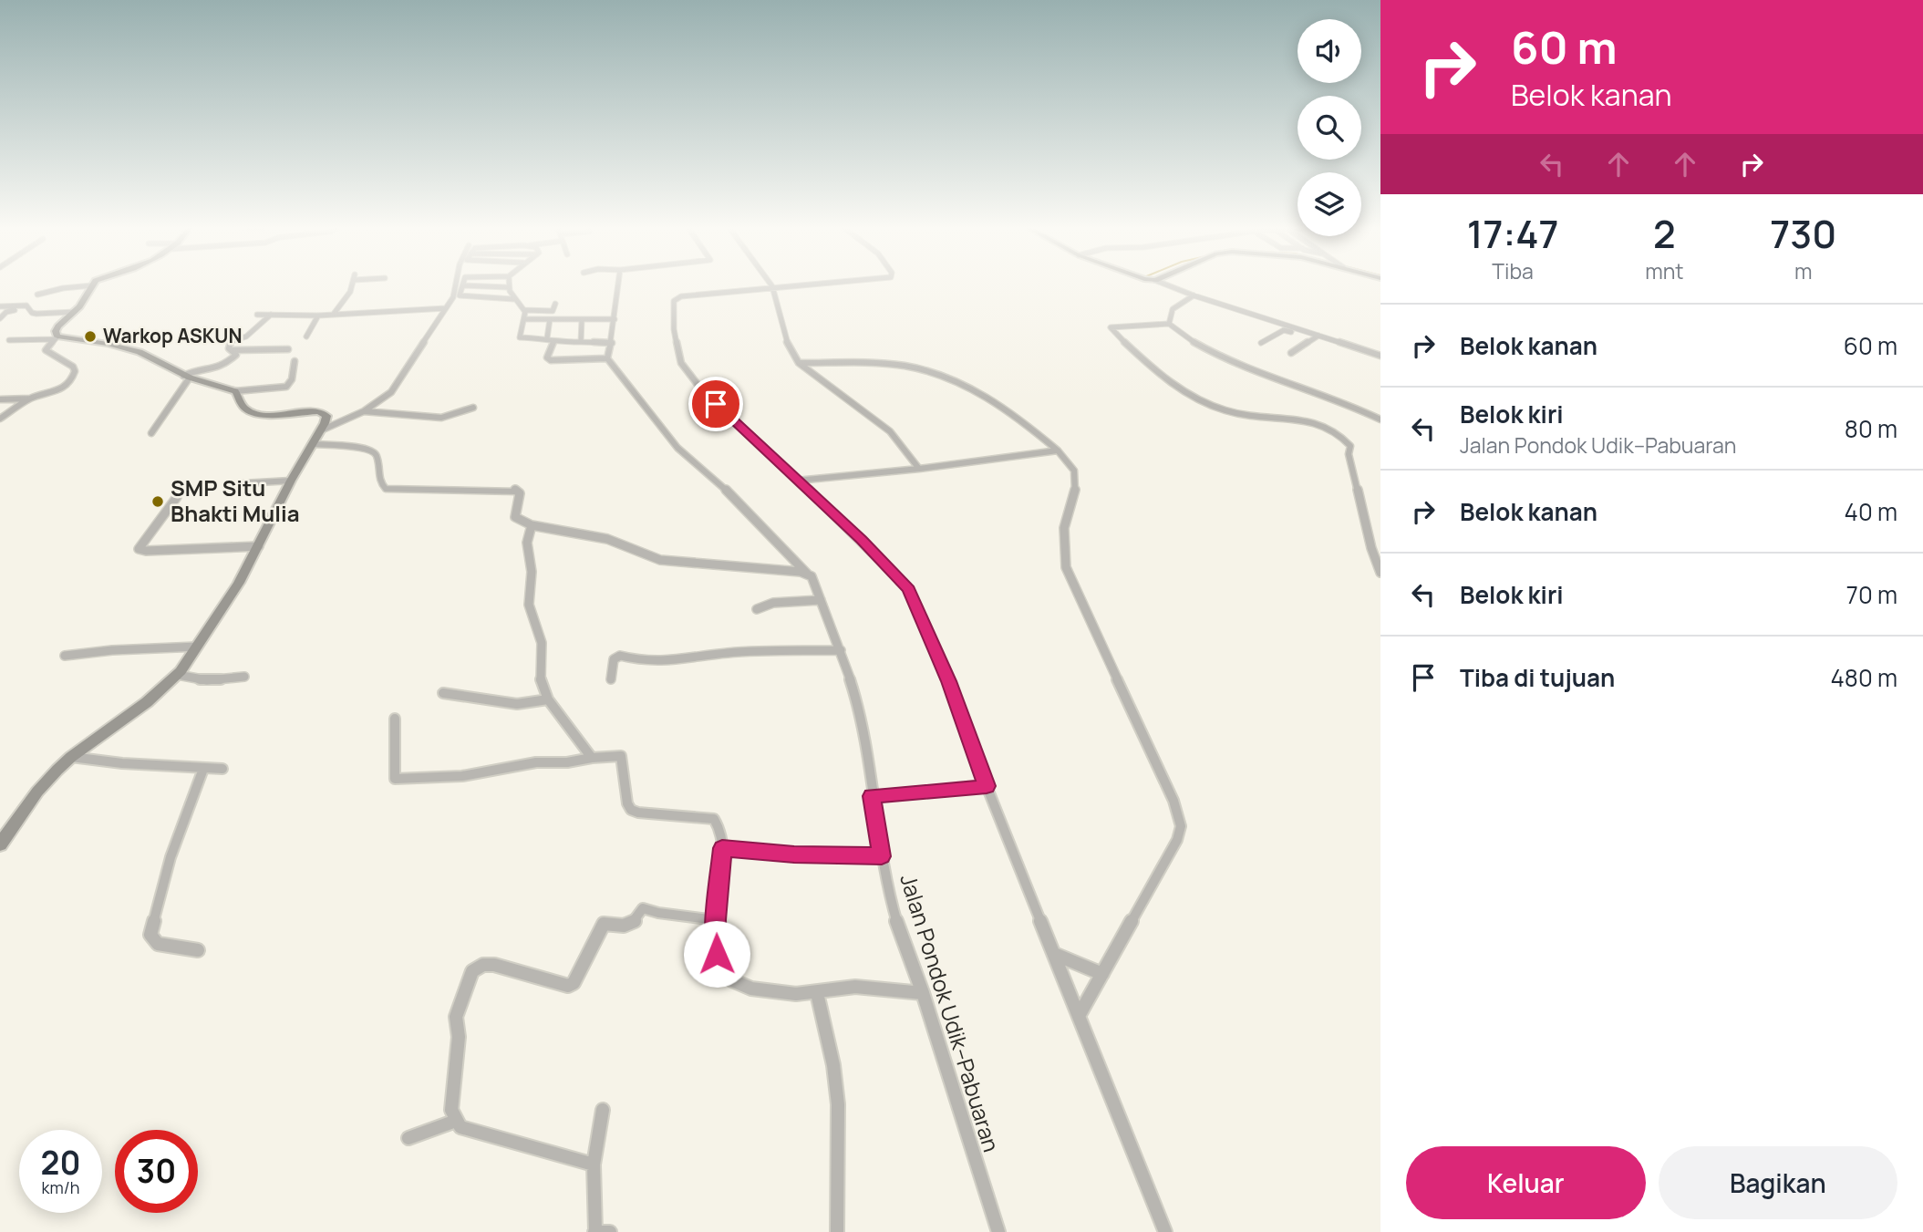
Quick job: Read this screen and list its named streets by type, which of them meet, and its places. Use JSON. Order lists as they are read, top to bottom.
{
  "streets": {
    "street": ["Jalan Pondok Udik–Pabuaran"]
  },
  "places": ["Warkop ASKUN", "SMP Situ Bhakti Mulia"],
  "page": {
    "turn": ["60 m", "Belok kanan"],
    "eta": [
      "17:47",
      "Tiba",
      "2",
      "mnt",
      "730",
      "m"
    ],
    "list": [
      {
        "name": "Belok kanan",
        "value": "60 m"
      },
      {
        "name": "Belok kiri",
        "note": "Jalan Pondok Udik–Pabuaran",
        "value": "80 m"
      },
      {
        "name": "Belok kanan",
        "value": "40 m"
      },
      {
        "name": "Belok kiri",
        "value": "70 m"
      },
      {
        "name": "Tiba di tujuan",
        "value": "480 m"
      }
    ],
    "speed": "20 km/h",
    "limit": "30",
    "buttons": ["Keluar", "Bagikan"]
  }
}
